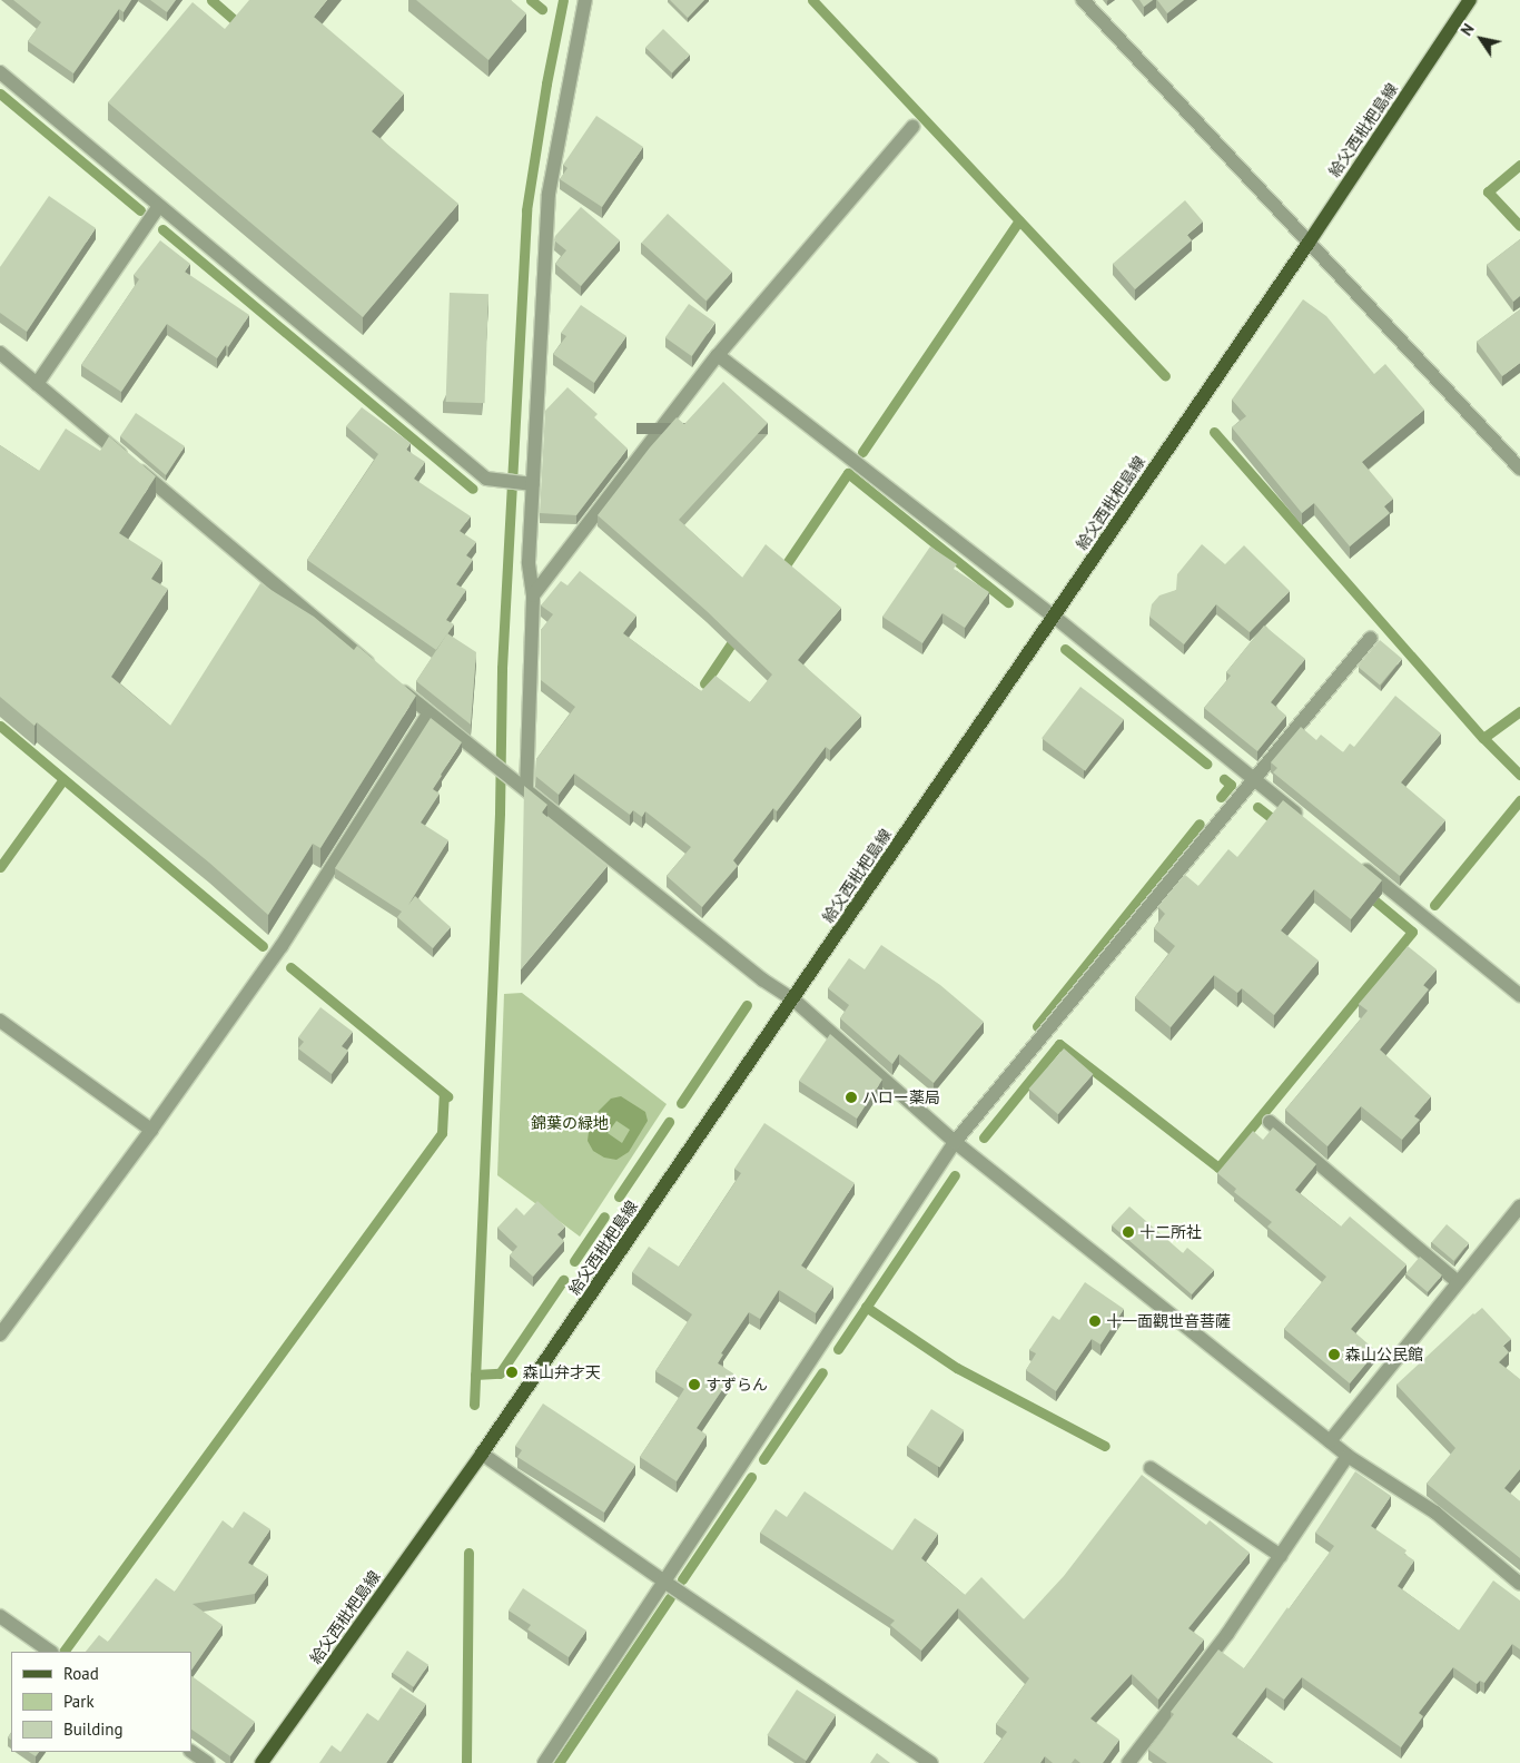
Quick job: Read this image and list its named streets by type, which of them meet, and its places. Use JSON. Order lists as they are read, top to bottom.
{
  "streets": {
    "main road": ["給父西枇杷島線"]
  },
  "parks": ["錦葉の緑地"],
  "places": [
    "ハロー薬局",
    "十二所社",
    "十一面觀世音菩薩",
    "森山公民館",
    "森山弁才天",
    "すずらん"
  ],
  "legend": ["Road", "Park", "Building"],
  "north": "top left"
}
